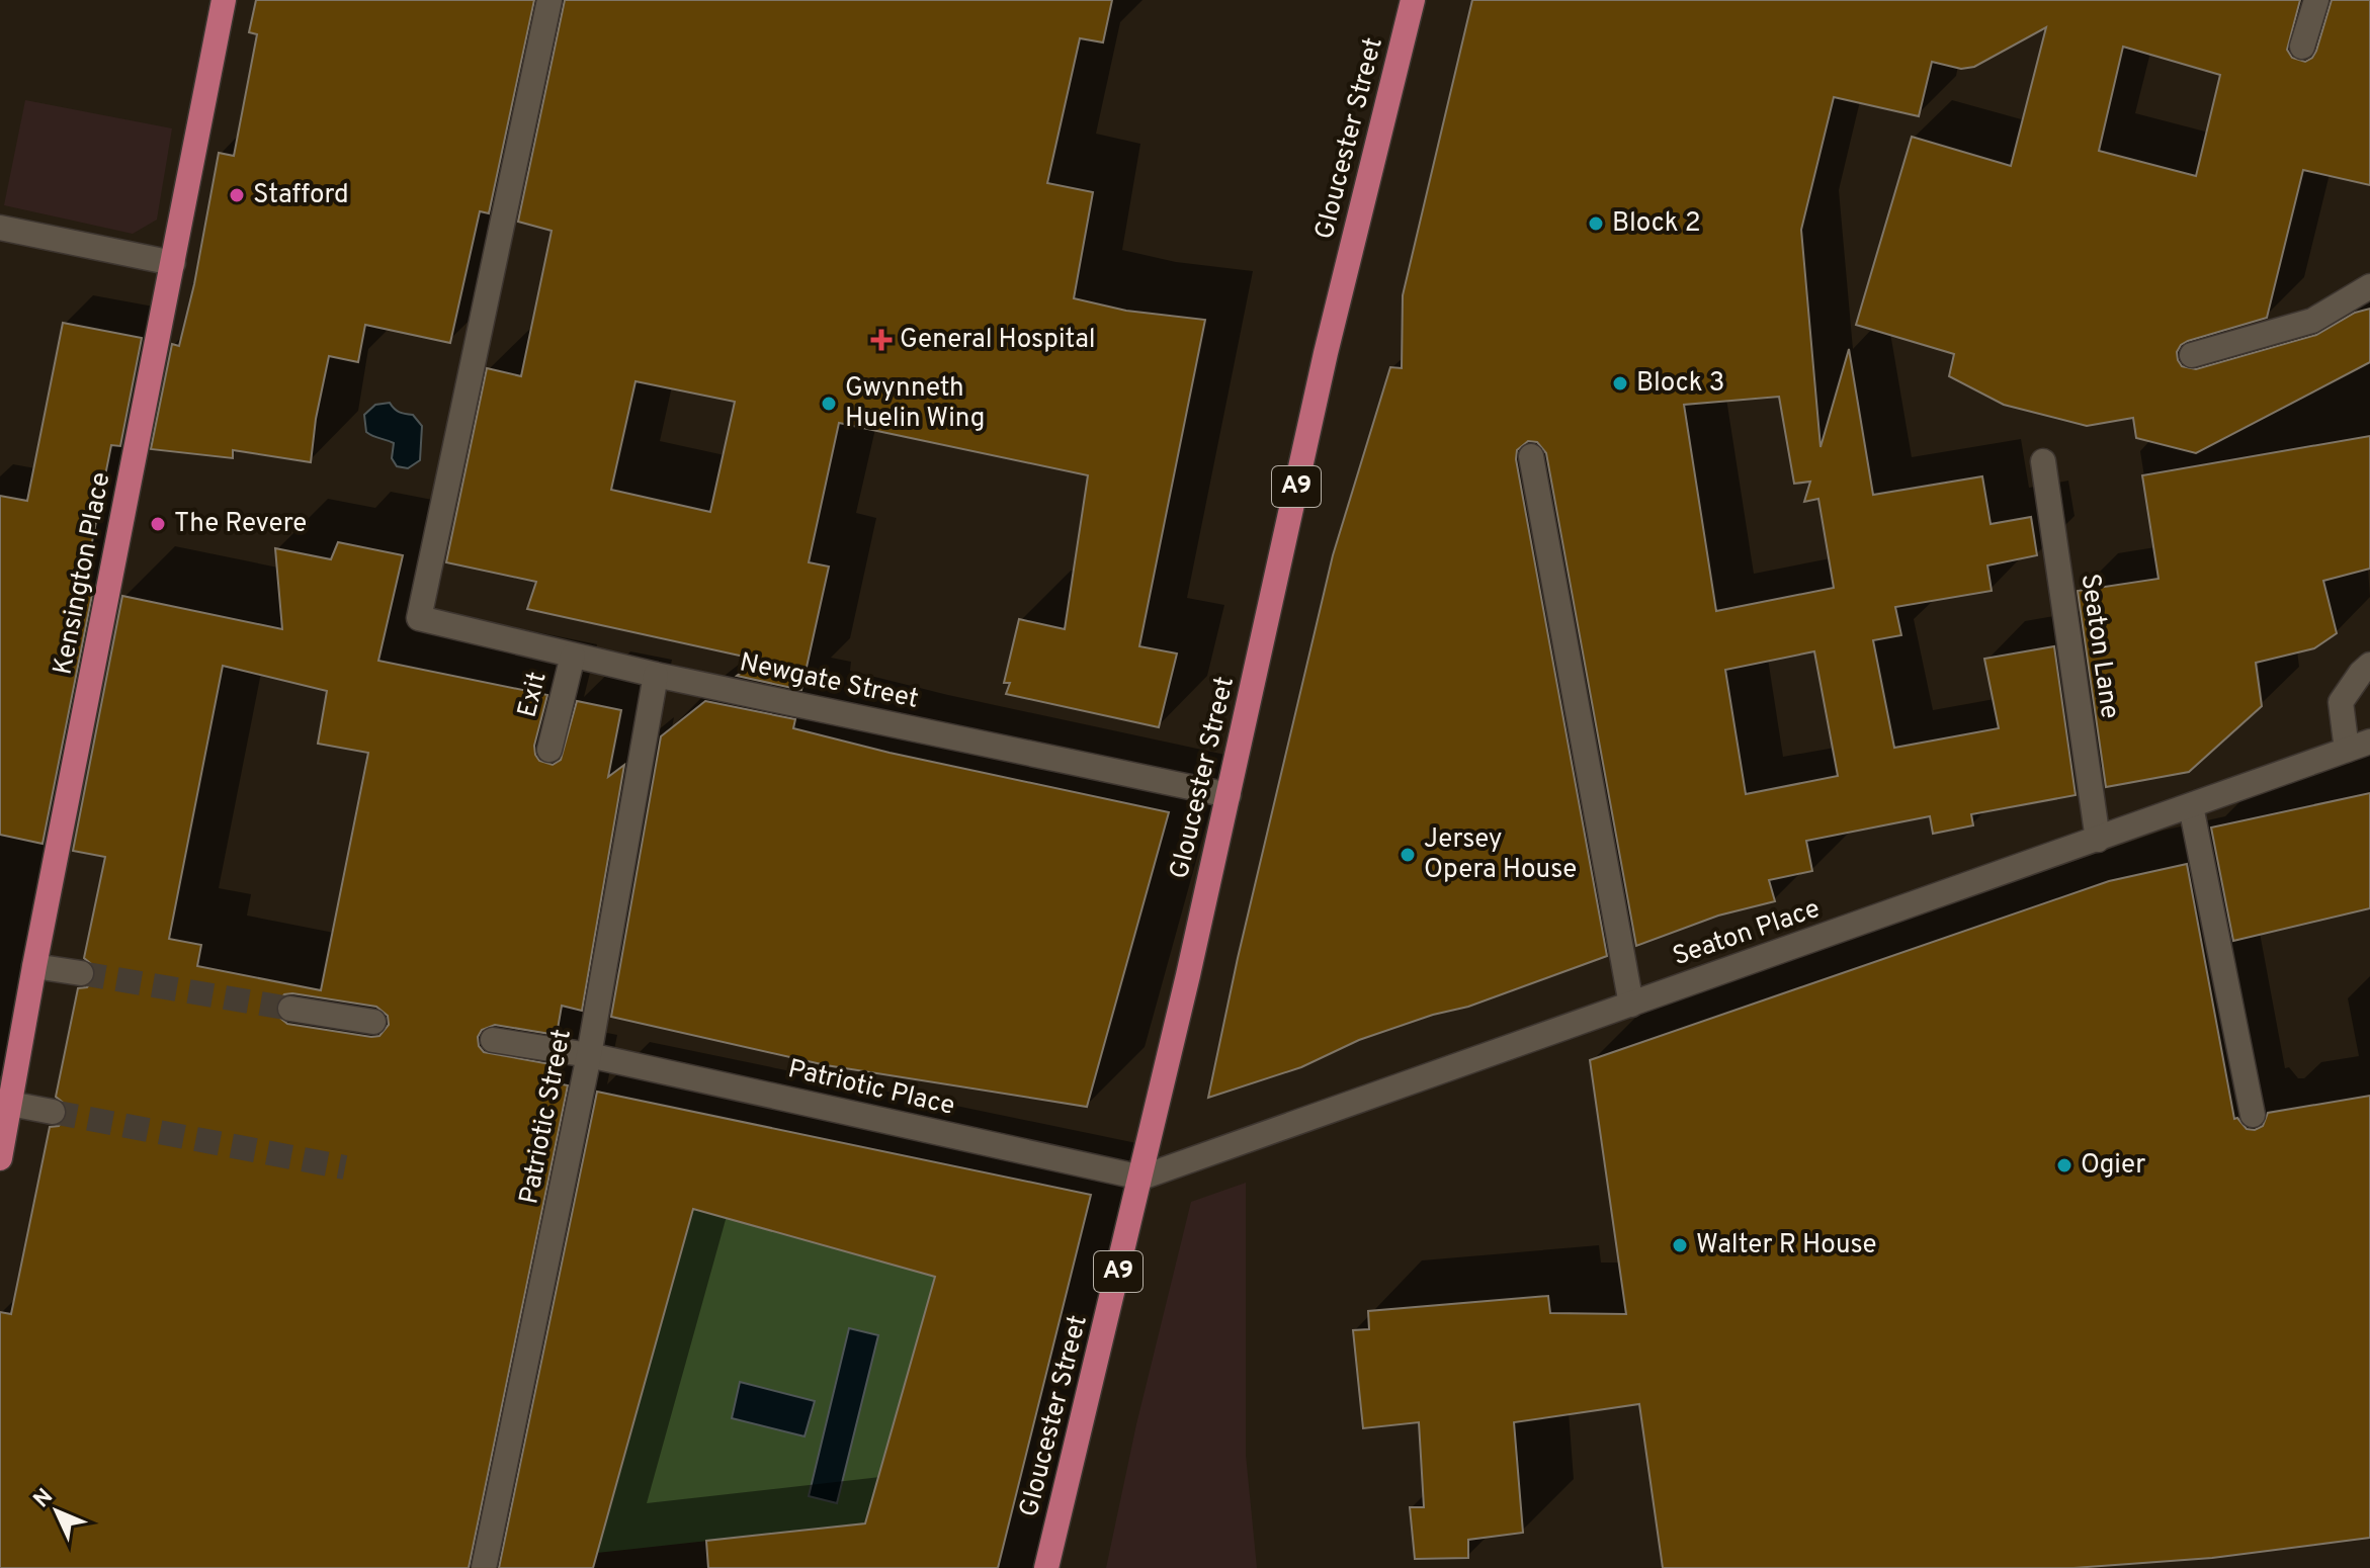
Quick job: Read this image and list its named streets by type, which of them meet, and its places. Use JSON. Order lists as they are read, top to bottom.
{
  "streets": {
    "main road": ["Gloucester Street", "A9", "Kensington Place"],
    "street": [
      "Seaton Lane",
      "Newgate Street",
      "Exit",
      "Seaton Place",
      "Patriotic Place",
      "Patriotic Street"
    ]
  },
  "crossings": [
    ["Gloucester Street", "Newgate Street"],
    ["Gloucester Street", "Seaton Place"],
    ["Gloucester Street", "Patriotic Place"],
    ["Seaton Lane", "Seaton Place"],
    ["Newgate Street", "Exit"],
    ["Newgate Street", "Patriotic Street"],
    ["Seaton Place", "Patriotic Place"],
    ["Patriotic Place", "Patriotic Street"]
  ],
  "places": {
    "other": [
      "Stafford",
      "Block 2",
      "Block 3",
      "Gwynneth Huelin Wing",
      "The Revere",
      "Jersey Opera House",
      "Ogier",
      "Walter R House"
    ],
    "health": ["General Hospital"]
  },
  "north": "top left"
}
